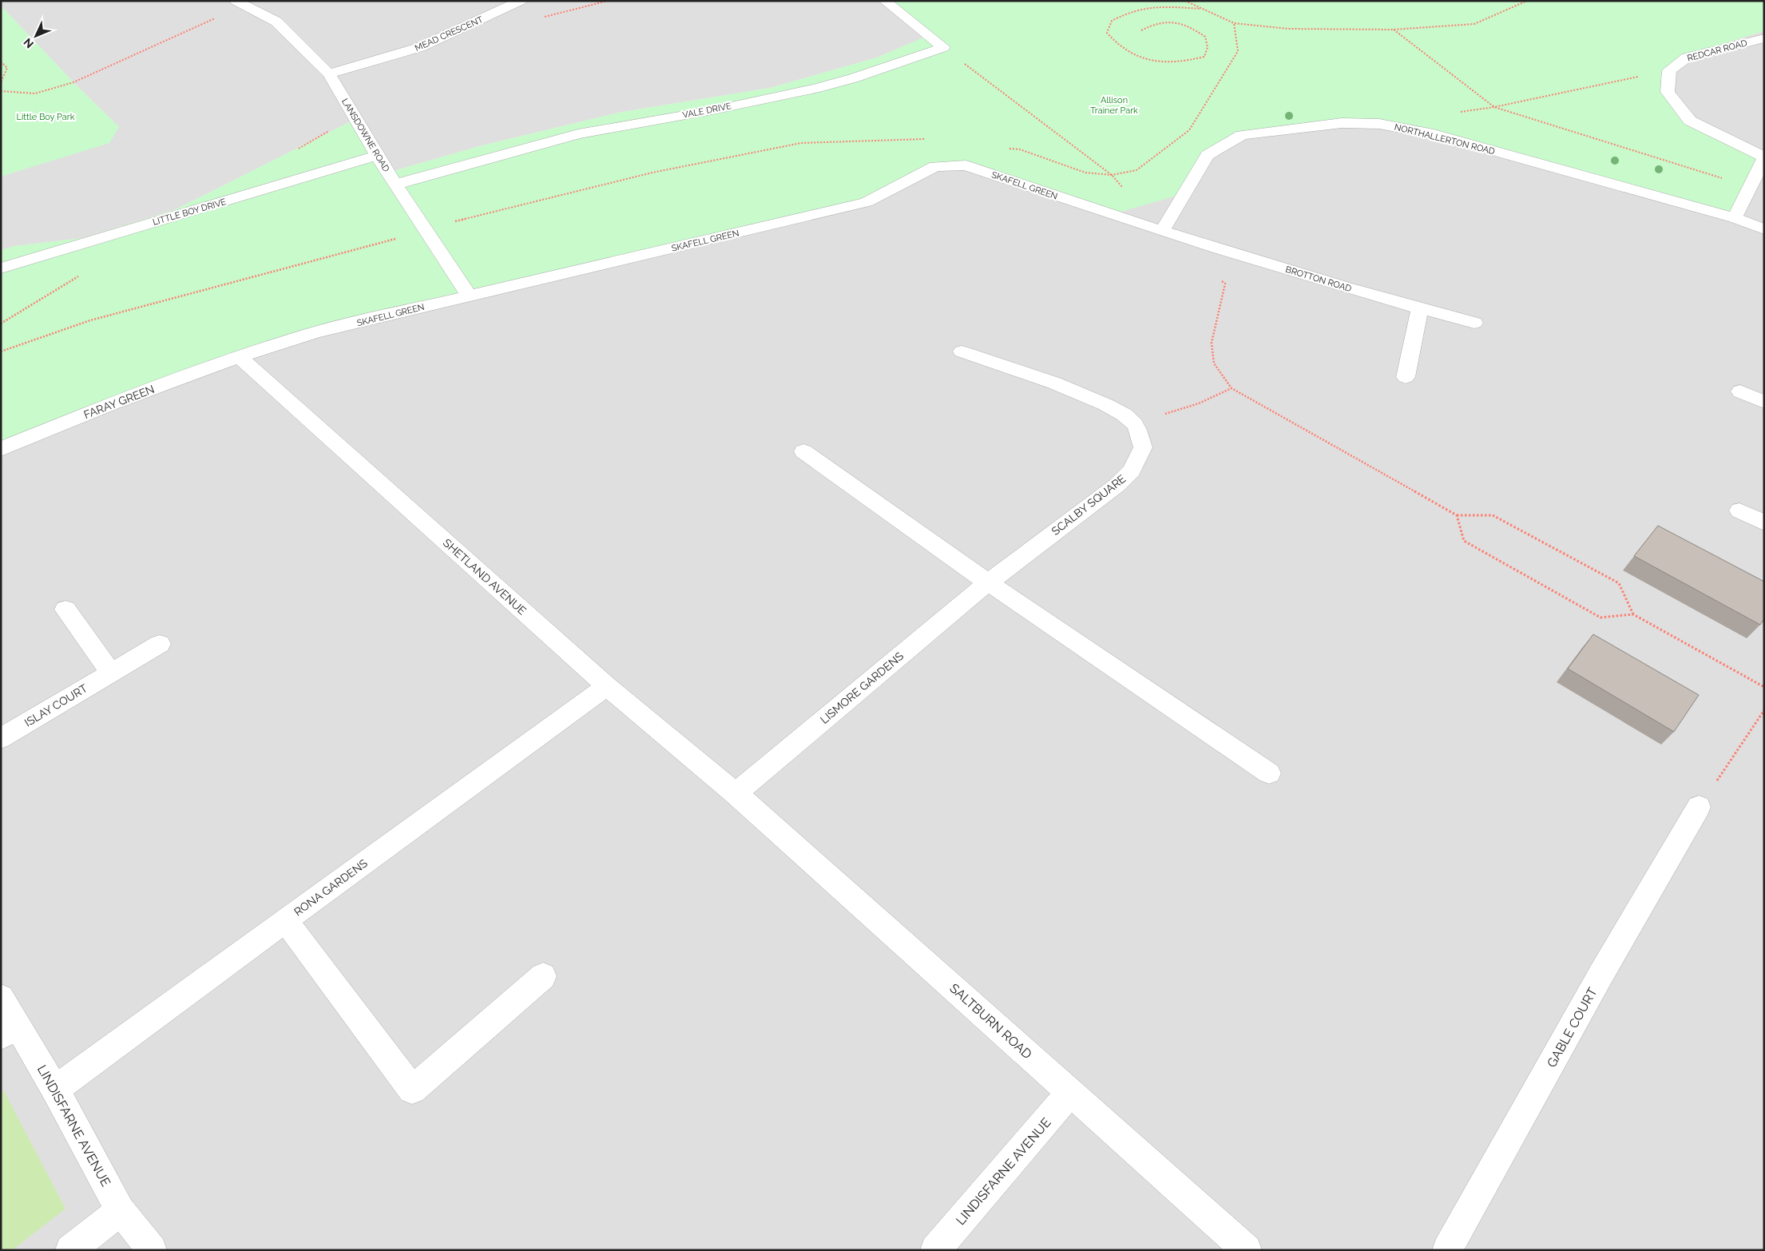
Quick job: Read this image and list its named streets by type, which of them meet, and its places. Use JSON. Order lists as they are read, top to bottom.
{
  "streets": {
    "street": [
      "MEAD CRESCENT",
      "REDCAR ROAD",
      "VALE DRIVE",
      "LANSDOWNE ROAD",
      "NORTHALLERTON ROAD",
      "SKAFELL GREEN",
      "LITTLE BOY DRIVE",
      "BROTTON ROAD",
      "FARAY GREEN",
      "SCALBY SQUARE",
      "SHETLAND AVENUE",
      "LISMORE GARDENS",
      "ISLAY COURT",
      "RONA GARDENS",
      "SALTBURN ROAD",
      "GABLE COURT",
      "LINDISFARNE AVENUE"
    ]
  },
  "crossings": [
    ["MEAD CRESCENT", "LANSDOWNE ROAD"],
    ["VALE DRIVE", "LANSDOWNE ROAD"],
    ["LANSDOWNE ROAD", "SKAFELL GREEN"],
    ["LANSDOWNE ROAD", "LITTLE BOY DRIVE"],
    ["NORTHALLERTON ROAD", "SKAFELL GREEN"],
    ["NORTHALLERTON ROAD", "BROTTON ROAD"],
    ["SKAFELL GREEN", "BROTTON ROAD"],
    ["SKAFELL GREEN", "FARAY GREEN"],
    ["SKAFELL GREEN", "SHETLAND AVENUE"],
    ["FARAY GREEN", "SHETLAND AVENUE"],
    ["SCALBY SQUARE", "LISMORE GARDENS"],
    ["SHETLAND AVENUE", "LISMORE GARDENS"],
    ["SHETLAND AVENUE", "RONA GARDENS"],
    ["SHETLAND AVENUE", "SALTBURN ROAD"],
    ["LISMORE GARDENS", "SALTBURN ROAD"],
    ["RONA GARDENS", "LINDISFARNE AVENUE"],
    ["SALTBURN ROAD", "LINDISFARNE AVENUE"]
  ],
  "parks": ["Allison Trainer Park", "Little Boy Park"],
  "north": "bottom left"
}
